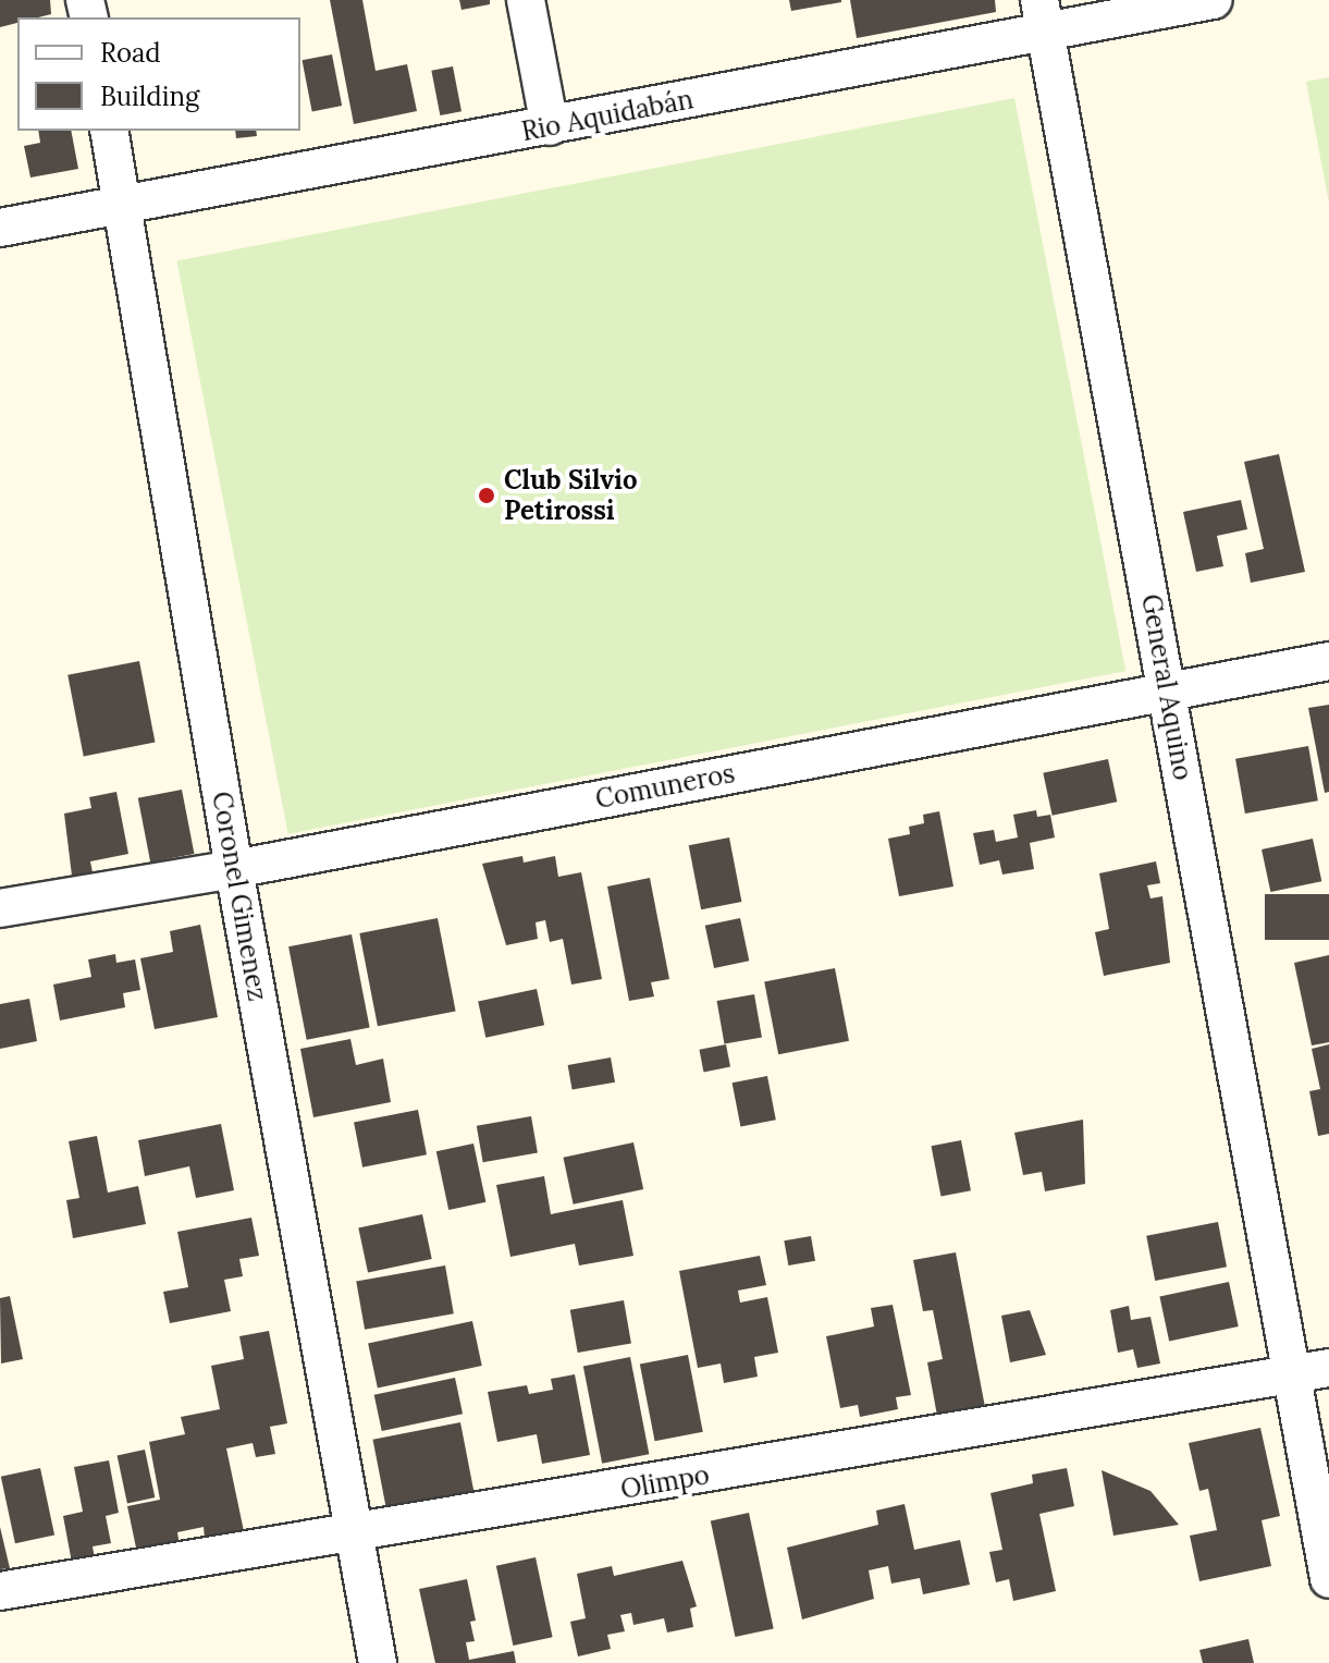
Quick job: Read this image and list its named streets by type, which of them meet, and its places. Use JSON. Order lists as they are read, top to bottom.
{
  "streets": {
    "street": [
      "Rio Aquidabán",
      "General Aquino",
      "Comuneros",
      "Coronel Gimenez",
      "Olimpo"
    ]
  },
  "crossings": [
    ["Rio Aquidabán", "General Aquino"],
    ["Rio Aquidabán", "Coronel Gimenez"],
    ["General Aquino", "Comuneros"],
    ["General Aquino", "Olimpo"],
    ["Comuneros", "Coronel Gimenez"],
    ["Coronel Gimenez", "Olimpo"]
  ],
  "places": ["Club Silvio Petirossi"],
  "legend": ["Road", "Building"]
}
